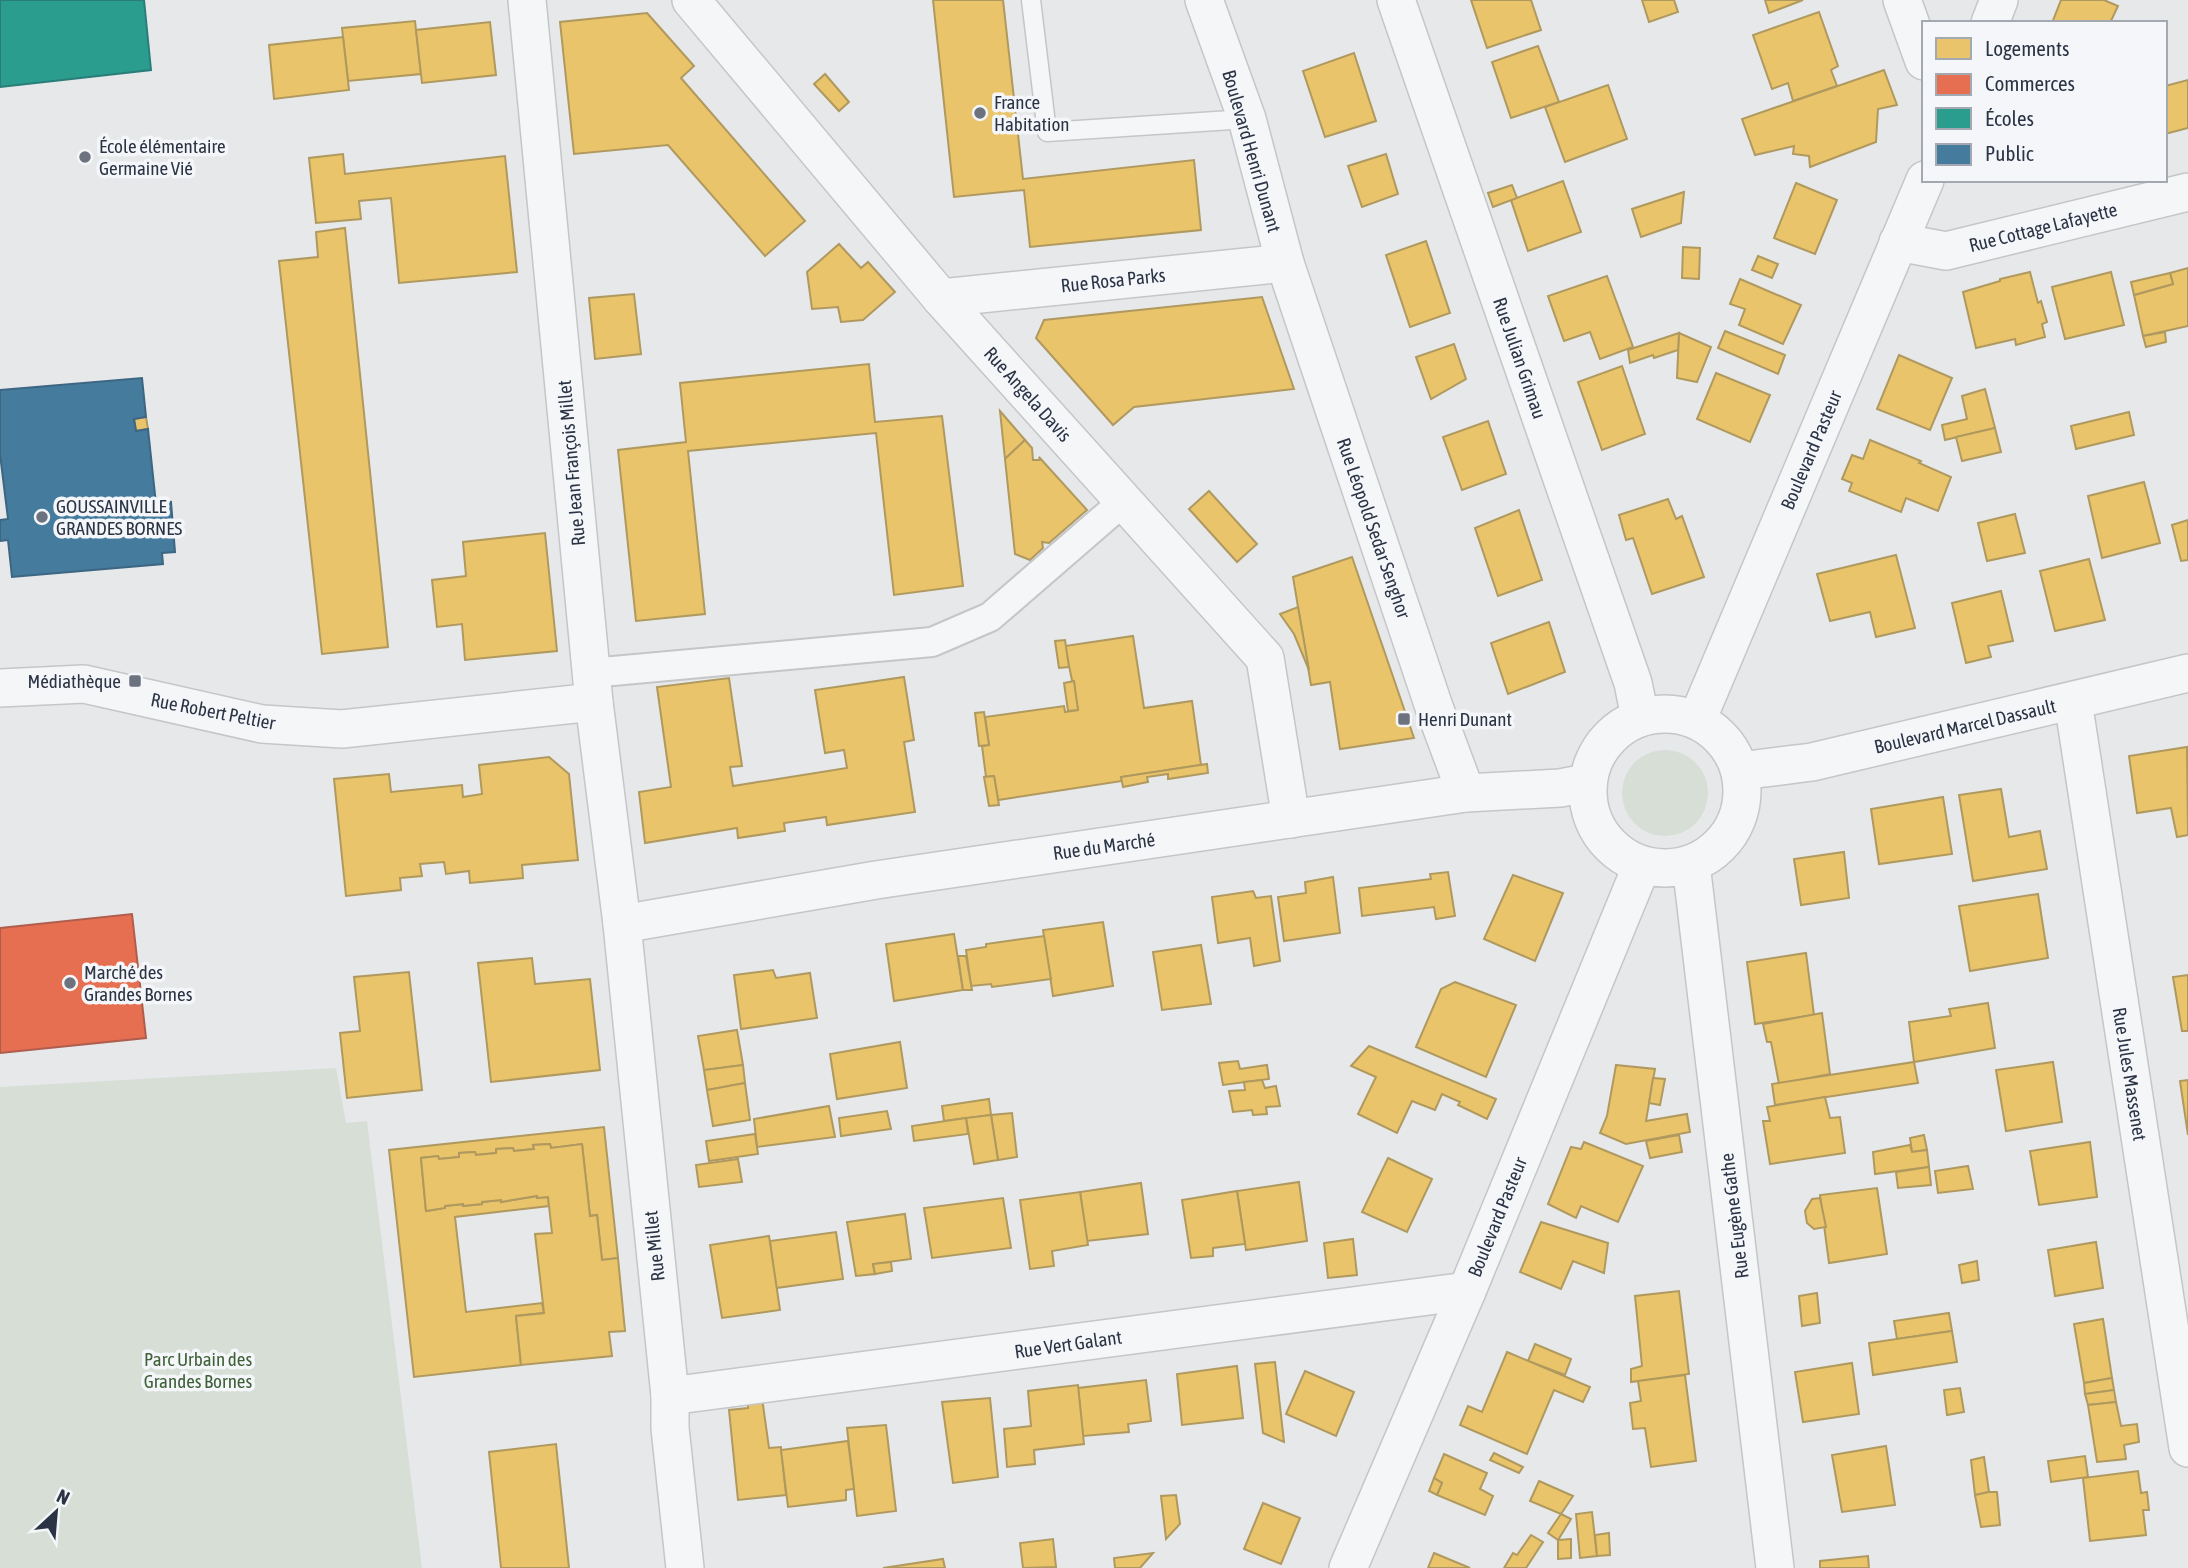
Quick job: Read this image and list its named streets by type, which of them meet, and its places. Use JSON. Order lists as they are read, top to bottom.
{
  "streets": {
    "street": [
      "Boulevard Henri Dunant",
      "Rue Cottage Lafayette",
      "Rue Rosa Parks",
      "Rue Julian Grimau",
      "Rue Angela Davis",
      "Boulevard Pasteur",
      "Rue Jean François Millet",
      "Rue Léopold Sedar Senghor",
      "Rue Robert Peltier",
      "Boulevard Marcel Dassault",
      "Rue du Marché",
      "Rue Jules Massenet",
      "Rue Eugène Gathe",
      "Rue Millet",
      "Rue Vert Galant"
    ]
  },
  "crossings": [
    ["Boulevard Henri Dunant", "Rue Rosa Parks"],
    ["Boulevard Henri Dunant", "Rue Léopold Sedar Senghor"],
    ["Rue Cottage Lafayette", "Boulevard Pasteur"],
    ["Rue Rosa Parks", "Rue Angela Davis"],
    ["Rue Rosa Parks", "Rue Léopold Sedar Senghor"],
    ["Rue Julian Grimau", "Boulevard Pasteur"],
    ["Rue Julian Grimau", "Boulevard Marcel Dassault"],
    ["Rue Julian Grimau", "Rue du Marché"],
    ["Rue Julian Grimau", "Rue Eugène Gathe"],
    ["Rue Angela Davis", "Rue du Marché"],
    ["Boulevard Pasteur", "Boulevard Marcel Dassault"],
    ["Boulevard Pasteur", "Rue du Marché"],
    ["Boulevard Pasteur", "Rue Eugène Gathe"],
    ["Boulevard Pasteur", "Rue Vert Galant"],
    ["Rue Jean François Millet", "Rue Robert Peltier"],
    ["Rue Jean François Millet", "Rue du Marché"],
    ["Rue Jean François Millet", "Rue Millet"],
    ["Rue Léopold Sedar Senghor", "Rue du Marché"],
    ["Boulevard Marcel Dassault", "Rue du Marché"],
    ["Boulevard Marcel Dassault", "Rue Jules Massenet"],
    ["Boulevard Marcel Dassault", "Rue Eugène Gathe"],
    ["Rue du Marché", "Rue Eugène Gathe"],
    ["Rue du Marché", "Rue Millet"],
    ["Rue Millet", "Rue Vert Galant"]
  ],
  "parks": ["Parc Urbain des Grandes Bornes"],
  "places": {
    "other": [
      "France Habitation",
      "École élémentaire Germaine Vié",
      "GOUSSAINVILLE GRANDES BORNES",
      "Marché des Grandes Bornes"
    ],
    "transit": ["Médiathèque", "Henri Dunant"]
  },
  "legend": [
    "Logements",
    "Commerces",
    "Écoles",
    "Public"
  ],
  "north": "top right"
}
